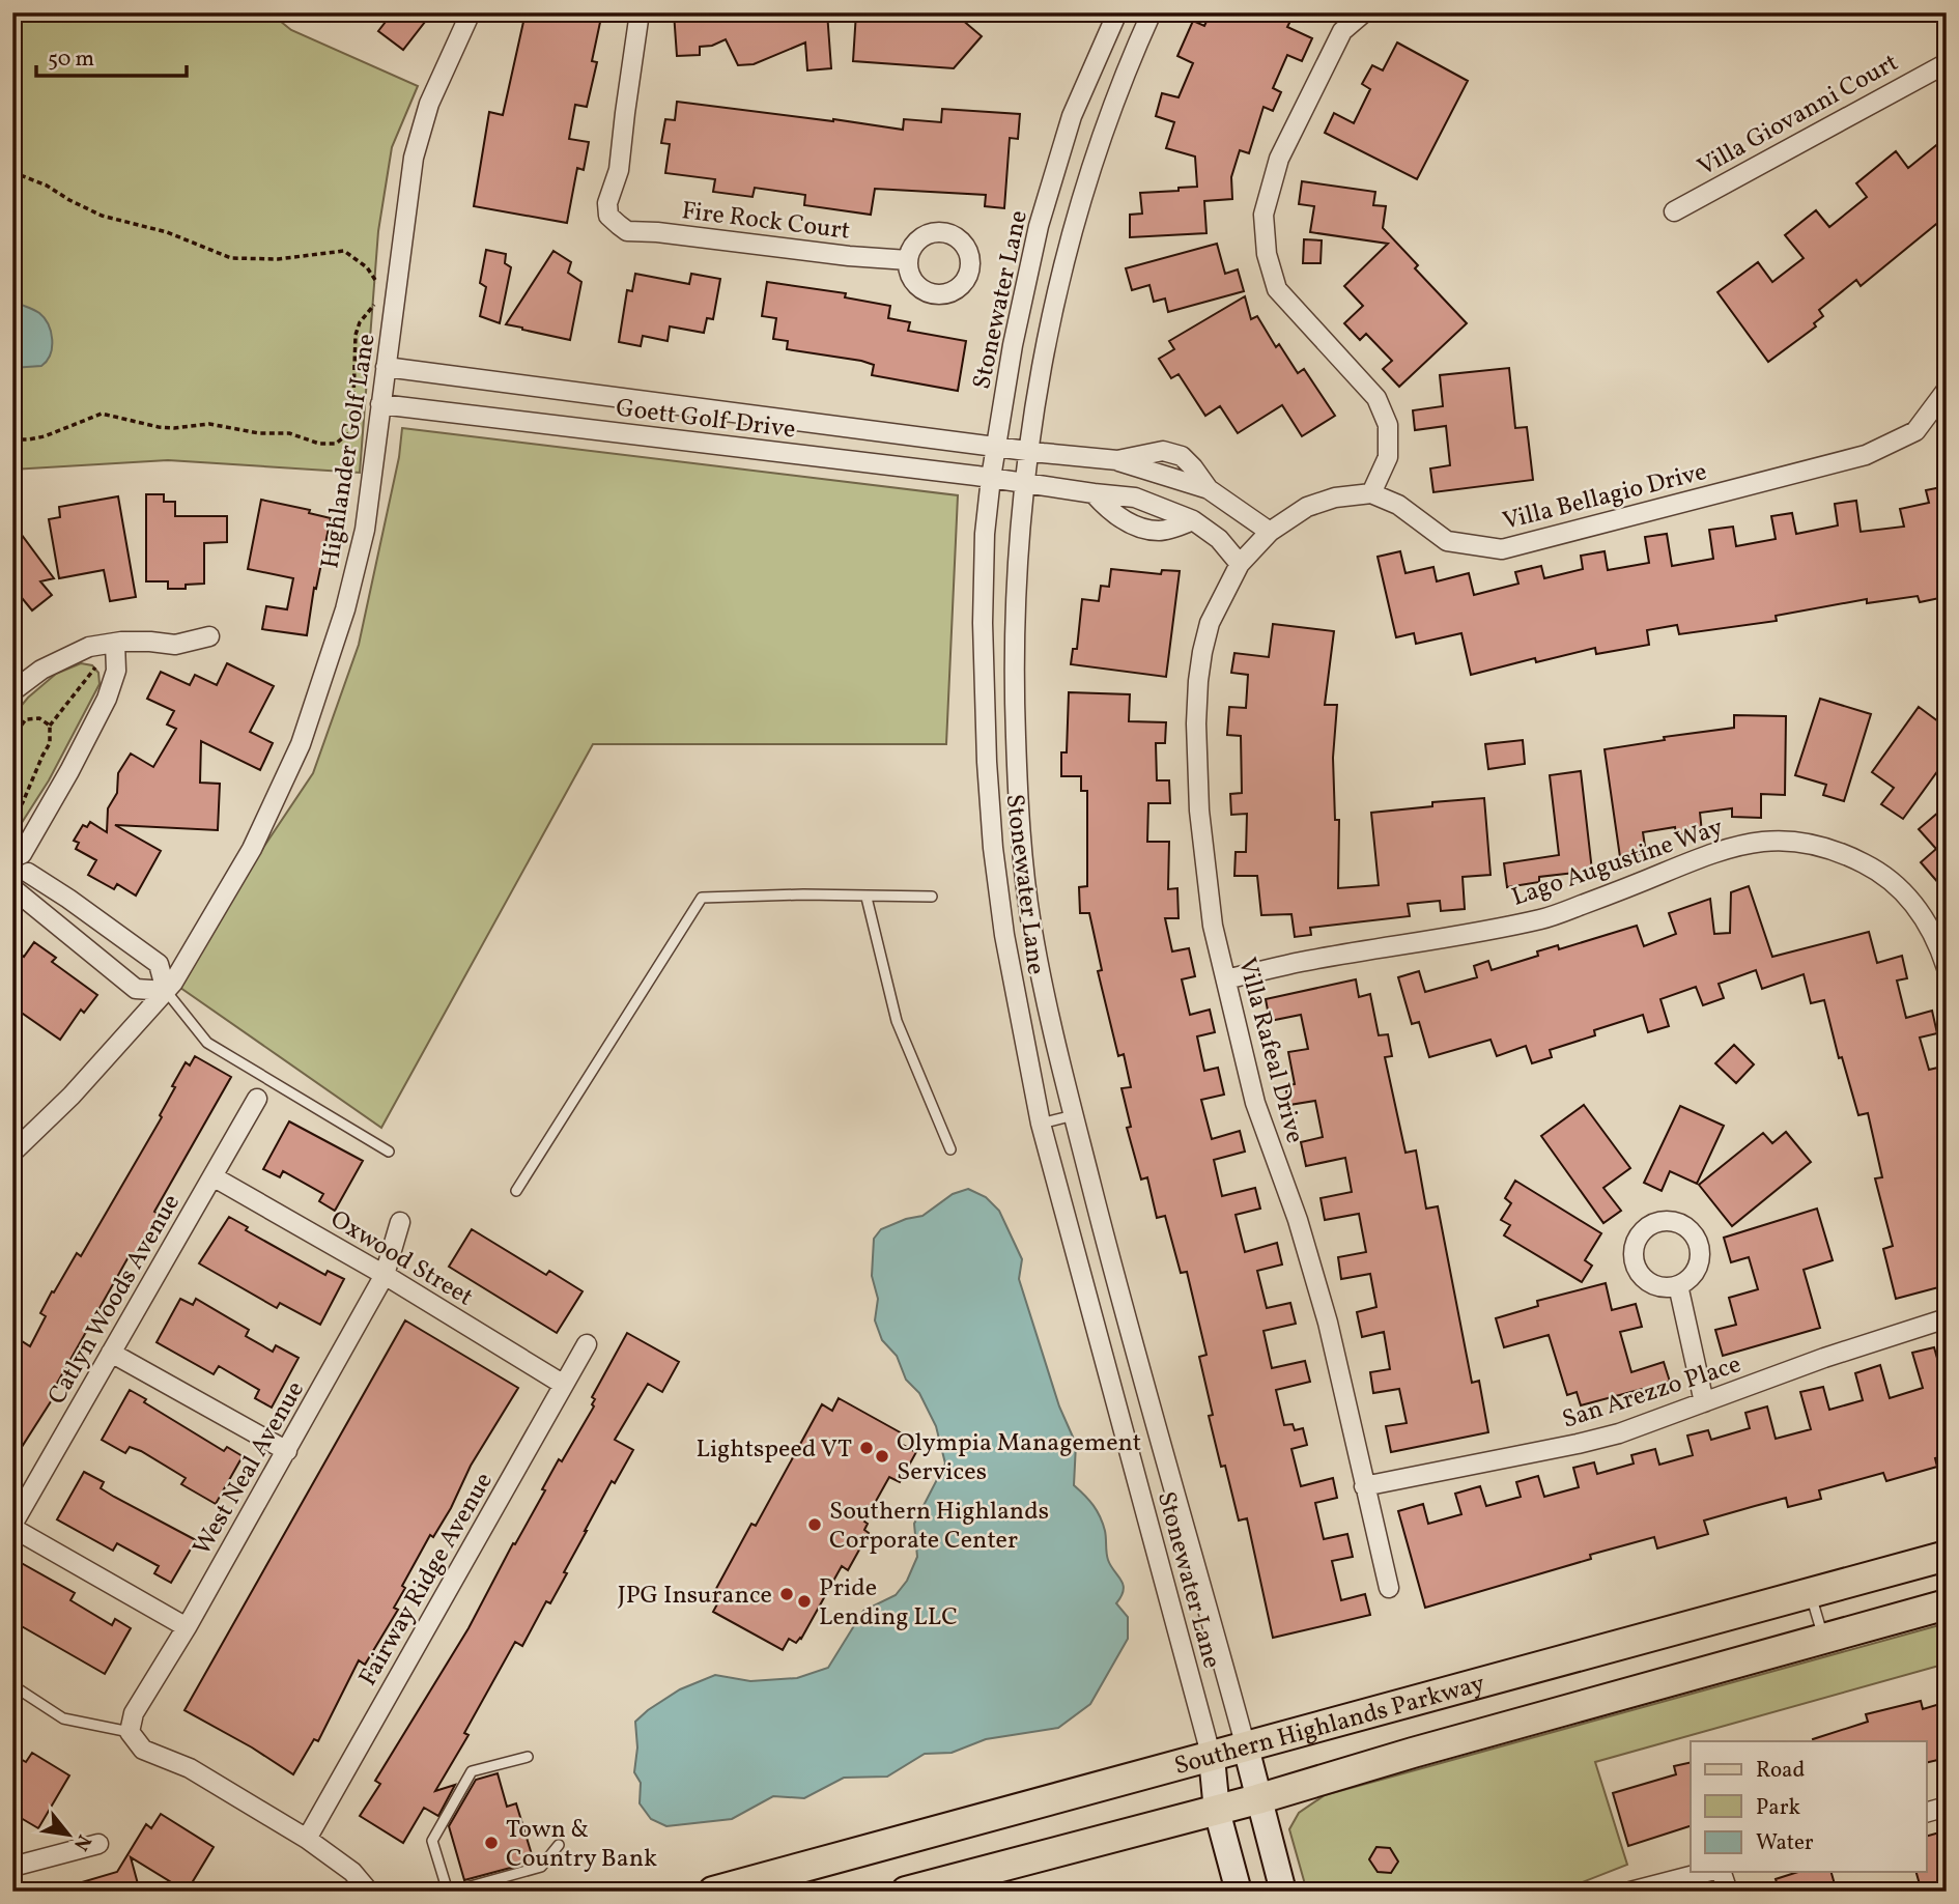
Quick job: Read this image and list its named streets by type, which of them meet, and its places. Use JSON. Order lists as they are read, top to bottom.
{
  "streets": {
    "main road": ["Southern Highlands Parkway"],
    "street": [
      "Villa Giovanni Court",
      "Fire Rock Court",
      "Stonewater Lane",
      "Goett Golf Drive",
      "Highlander Golf Lane",
      "Villa Bellagio Drive",
      "Lago Augustine Way",
      "Villa Rafeal Drive",
      "Oxwood Street",
      "Catlyn Woods Avenue",
      "San Arezzo Place",
      "West Neal Avenue",
      "Fairway Ridge Avenue"
    ]
  },
  "crossings": [
    ["Stonewater Lane", "Goett Golf Drive"],
    ["Stonewater Lane", "Southern Highlands Parkway"],
    ["Goett Golf Drive", "Highlander Golf Lane"],
    ["Goett Golf Drive", "Villa Rafeal Drive"],
    ["Lago Augustine Way", "Villa Rafeal Drive"],
    ["Villa Rafeal Drive", "San Arezzo Place"],
    ["Oxwood Street", "Catlyn Woods Avenue"],
    ["Oxwood Street", "West Neal Avenue"],
    ["Oxwood Street", "Fairway Ridge Avenue"]
  ],
  "places": [
    "Lightspeed VT",
    "Olympia Management Services",
    "Southern Highlands Corporate Center",
    "JPG Insurance",
    "Pride Lending LLC",
    "Town & Country Bank"
  ],
  "legend": ["Road", "Park", "Water"],
  "scale_bar": "50 m",
  "north": "bottom right"
}
